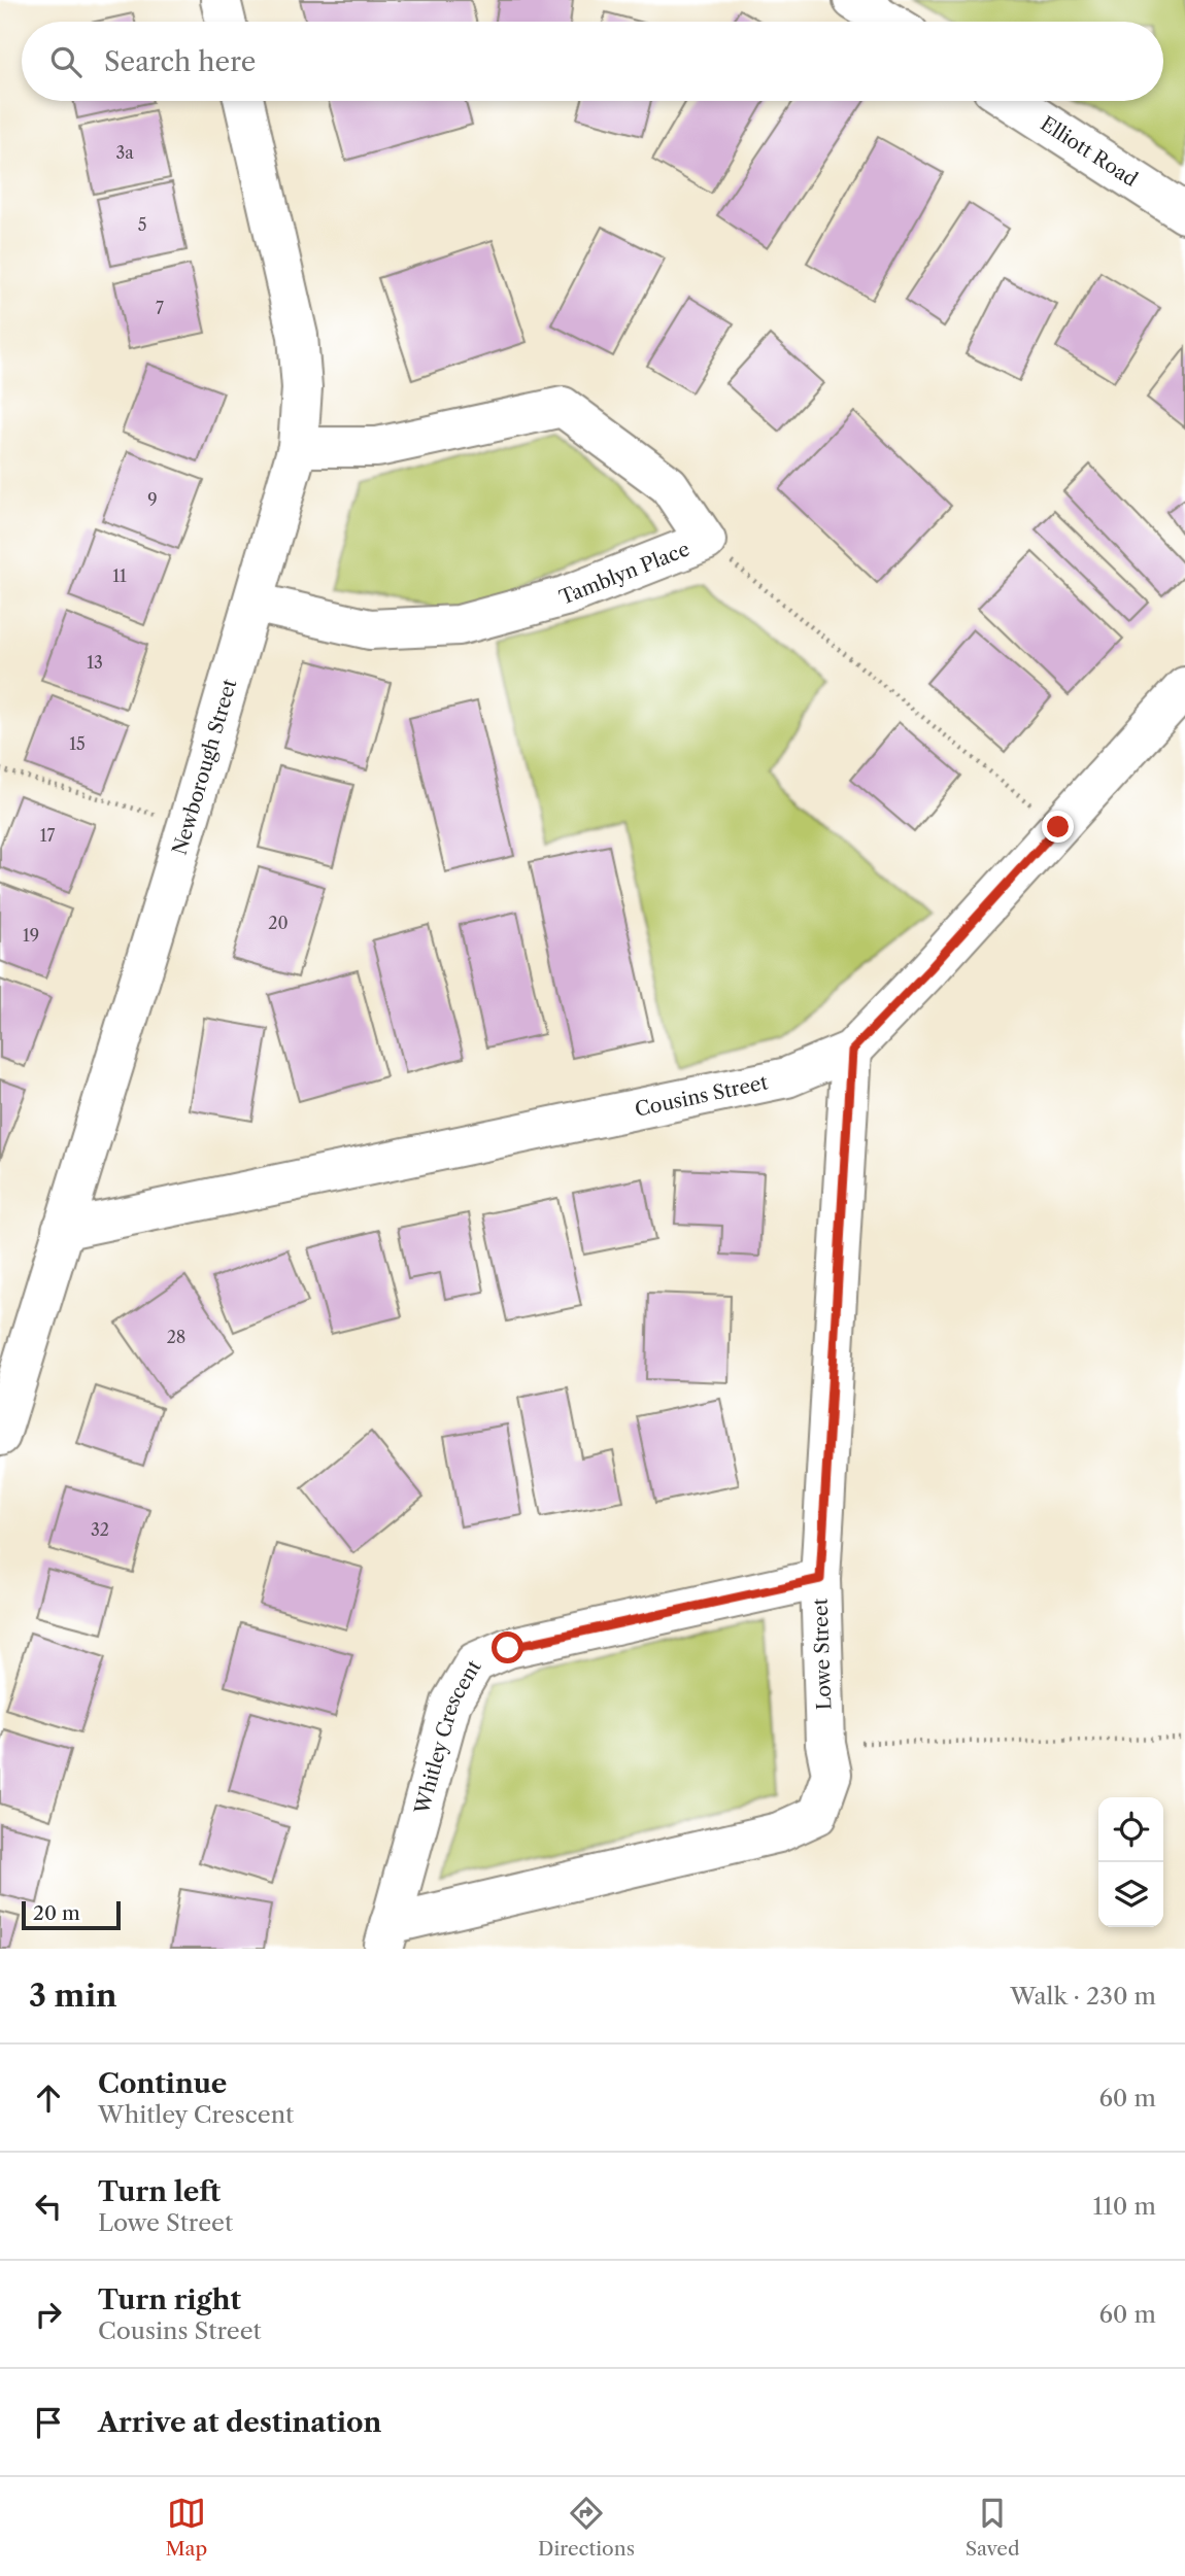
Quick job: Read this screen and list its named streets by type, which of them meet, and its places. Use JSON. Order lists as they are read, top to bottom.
{
  "streets": {
    "street": [
      "Elliott Road",
      "Tamblyn Place",
      "Newborough Street",
      "Cousins Street",
      "Lowe Street",
      "Whitley Crescent"
    ]
  },
  "crossings": [
    ["Tamblyn Place", "Newborough Street"],
    ["Newborough Street", "Cousins Street"],
    ["Cousins Street", "Lowe Street"],
    ["Lowe Street", "Whitley Crescent"]
  ],
  "house_numbers": [
    "3a",
    "5",
    "7",
    "9",
    "11",
    "13",
    "15",
    "17",
    "20",
    "19",
    "28",
    "32"
  ],
  "scale_bar": "20 m",
  "page": {
    "search": "Search here",
    "scale": "20 m",
    "heading": ["3 min", "Walk · 230 m"],
    "list": [
      ["Continue", "Whitley Crescent", "60 m"],
      ["Turn left", "Lowe Street", "110 m"],
      ["Turn right", "Cousins Street", "60 m"],
      "Arrive at destination"
    ],
    "nav": ["Map", "Directions", "Saved"]
  }
}
